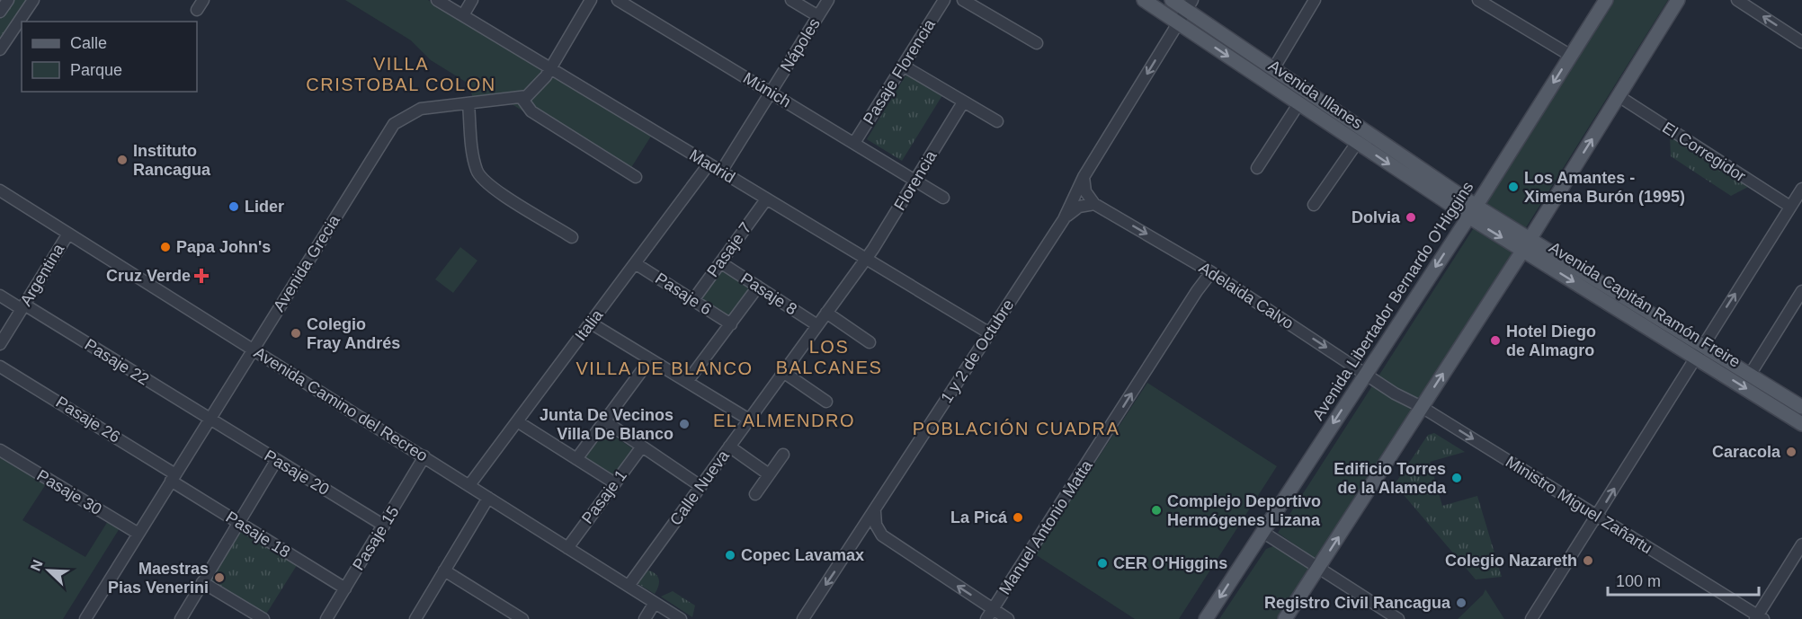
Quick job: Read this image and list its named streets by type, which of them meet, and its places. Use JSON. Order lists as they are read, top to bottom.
{
  "streets": {
    "main road": ["Avenida Illanes", "Avenida Libertador Bernardo O'Higgins", "Avenida Capitán Ramón Freire"],
    "street": [
      "Nápoles",
      "Pasaje Florencia",
      "Múnich",
      "El Corregidor",
      "Madrid",
      "Florencia",
      "Pasaje 7",
      "Avenida Grecia",
      "Argentina",
      "Pasaje 6",
      "Pasaje 8",
      "Adelaida Calvo",
      "Italia",
      "1 y 2 de Octubre",
      "Pasaje 22",
      "Avenida Camino del Recreo",
      "Pasaje 26",
      "Pasaje 20",
      "Calle Nueva",
      "Pasaje 30",
      "Pasaje 1",
      "Ministro Miguel Zañartu",
      "Manuel Antonio Matta",
      "Pasaje 18",
      "Pasaje 15"
    ]
  },
  "crossings": [
    ["Nápoles", "Múnich"],
    ["Nápoles", "Madrid"],
    ["Pasaje Florencia", "Múnich"],
    ["Múnich", "Florencia"],
    ["Avenida Illanes", "Avenida Libertador Bernardo O'Higgins"],
    ["Avenida Illanes", "Avenida Capitán Ramón Freire"],
    ["Avenida Illanes", "1 y 2 de Octubre"],
    ["Madrid", "Florencia"],
    ["Madrid", "Pasaje 7"],
    ["Madrid", "Italia"],
    ["Madrid", "1 y 2 de Octubre"],
    ["Madrid", "Calle Nueva"],
    ["Florencia", "Calle Nueva"],
    ["Pasaje 7", "Pasaje 6"],
    ["Pasaje 7", "Pasaje 8"],
    ["Avenida Grecia", "Pasaje 22"],
    ["Avenida Grecia", "Avenida Camino del Recreo"],
    ["Avenida Grecia", "Pasaje 26"],
    ["Avenida Grecia", "Pasaje 20"],
    ["Avenida Grecia", "Pasaje 30"],
    ["Avenida Grecia", "Pasaje 18"],
    ["Argentina", "Pasaje 22"],
    ["Argentina", "Avenida Camino del Recreo"],
    ["Pasaje 6", "Italia"],
    ["Pasaje 8", "Calle Nueva"],
    ["Adelaida Calvo", "Avenida Libertador Bernardo O'Higgins"],
    ["Adelaida Calvo", "1 y 2 de Octubre"],
    ["Adelaida Calvo", "Ministro Miguel Zañartu"],
    ["Adelaida Calvo", "Manuel Antonio Matta"],
    ["Avenida Libertador Bernardo O'Higgins", "Avenida Capitán Ramón Freire"],
    ["Italia", "Avenida Camino del Recreo"],
    ["Pasaje 22", "Pasaje 20"],
    ["Avenida Camino del Recreo", "Calle Nueva"],
    ["Avenida Camino del Recreo", "Pasaje 1"],
    ["Avenida Camino del Recreo", "Pasaje 15"],
    ["Pasaje 26", "Pasaje 18"],
    ["Pasaje 20", "Pasaje 15"],
    ["Pasaje 18", "Pasaje 15"]
  ],
  "one_way": [
    "Adelaida Calvo",
    "1 y 2 de Octubre",
    "Ministro Miguel Zañartu",
    "Manuel Antonio Matta"
  ],
  "districts": [
    "VILLA CRISTOBAL COLON",
    "LOS BALCANES",
    "VILLA DE BLANCO",
    "EL ALMENDRO",
    "POBLACIÓN CUADRA"
  ],
  "places": {
    "other": [
      "Instituto Rancagua",
      "Los Amantes - Ximena Burón (1995)",
      "Lider",
      "Dolvia",
      "Papa John's",
      "Colegio Fray Andrés",
      "Hotel Diego de Almagro",
      "Junta De Vecinos Villa De Blanco",
      "Caracola",
      "Edificio Torres de la Alameda",
      "Complejo Deportivo Hermógenes Lizana",
      "La Picá",
      "Copec Lavamax",
      "Colegio Nazareth",
      "CER O'Higgins",
      "Maestras Pias Venerini",
      "Registro Civil Rancagua"
    ],
    "health": ["Cruz Verde"]
  },
  "legend": ["Calle", "Parque"],
  "scale_bar": "100 m",
  "north": "top left"
}
